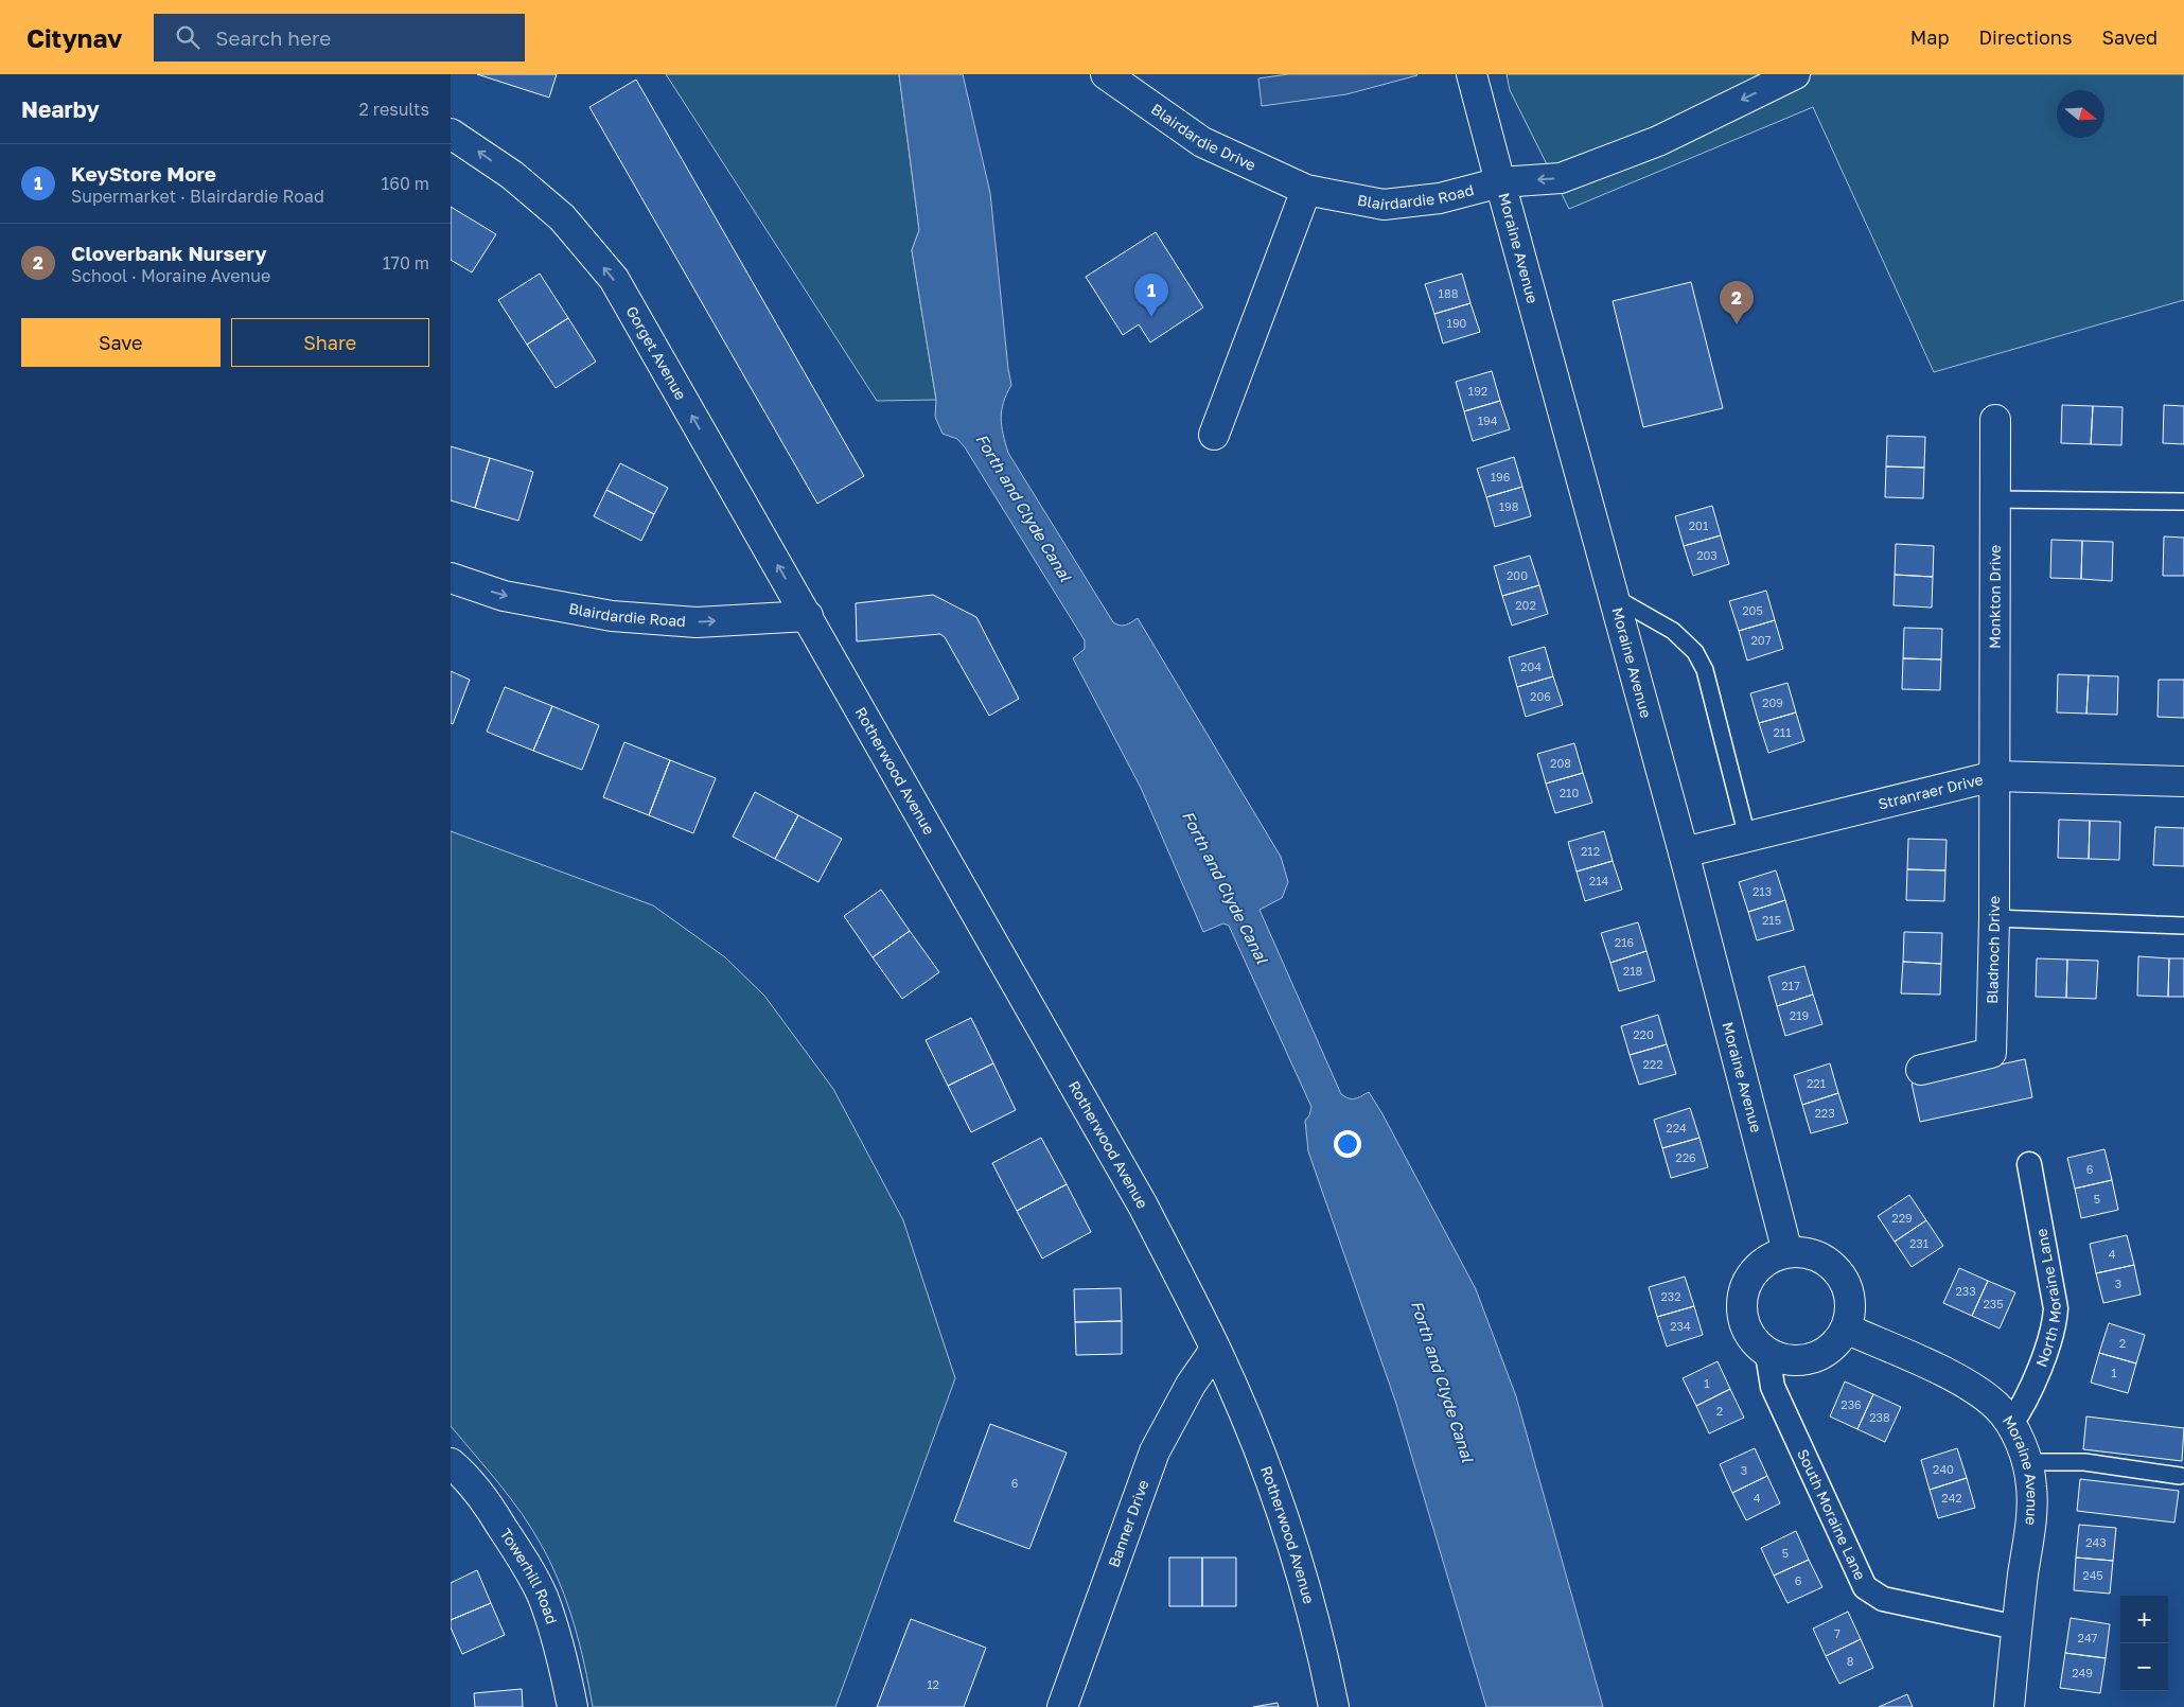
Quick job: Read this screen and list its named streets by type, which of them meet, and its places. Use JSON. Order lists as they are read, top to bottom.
{
  "streets": {
    "street": [
      "Blairdardie Drive",
      "Blairdardie Road",
      "Moraine Avenue",
      "Gorget Avenue",
      "Monkton Drive",
      "Rotherwood Avenue",
      "Stranraer Drive",
      "Bladnoch Drive",
      "North Moraine Lane",
      "South Moraine Lane",
      "Banner Drive",
      "Towerhill Road"
    ]
  },
  "crossings": [
    ["Blairdardie Drive", "Blairdardie Road"],
    ["Blairdardie Road", "Moraine Avenue"],
    ["Blairdardie Road", "Gorget Avenue"],
    ["Blairdardie Road", "Rotherwood Avenue"],
    ["Moraine Avenue", "Stranraer Drive"],
    ["Moraine Avenue", "North Moraine Lane"],
    ["Moraine Avenue", "South Moraine Lane"],
    ["Gorget Avenue", "Rotherwood Avenue"],
    ["Monkton Drive", "Stranraer Drive"],
    ["Monkton Drive", "Bladnoch Drive"],
    ["Rotherwood Avenue", "Banner Drive"],
    ["Stranraer Drive", "Bladnoch Drive"]
  ],
  "one_way": ["Gorget Avenue"],
  "water": ["Forth and Clyde Canal"],
  "house_numbers": [
    "188",
    "190",
    "192",
    "194",
    "196",
    "198",
    "201",
    "203",
    "200",
    "202",
    "205",
    "207",
    "204",
    "206",
    "209",
    "211",
    "208",
    "210",
    "212",
    "214",
    "213",
    "215",
    "216",
    "218",
    "217",
    "219",
    "220",
    "222",
    "221",
    "223",
    "224",
    "226",
    "6",
    "5",
    "229",
    "231",
    "4",
    "3",
    "233",
    "232",
    "235",
    "234",
    "2",
    "1",
    "1",
    "236",
    "2",
    "238",
    "240",
    "3",
    "6",
    "4",
    "242",
    "243",
    "5",
    "245",
    "6",
    "7",
    "247",
    "8",
    "249",
    "12"
  ],
  "north": "right",
  "page": {
    "header": "Citynav",
    "search": "Search here",
    "nav": ["Map", "Directions", "Saved"],
    "heading": ["Nearby", "2 results"],
    "list": [
      {
        "mark": "1",
        "name": "KeyStore More",
        "note": "Supermarket · Blairdardie Road",
        "value": "160 m"
      },
      {
        "mark": "2",
        "name": "Cloverbank Nursery",
        "note": "School · Moraine Avenue",
        "value": "170 m"
      }
    ],
    "pins": ["1", "2"],
    "buttons": ["Save", "Share"],
    "map_buttons": ["+", "−"]
  }
}
